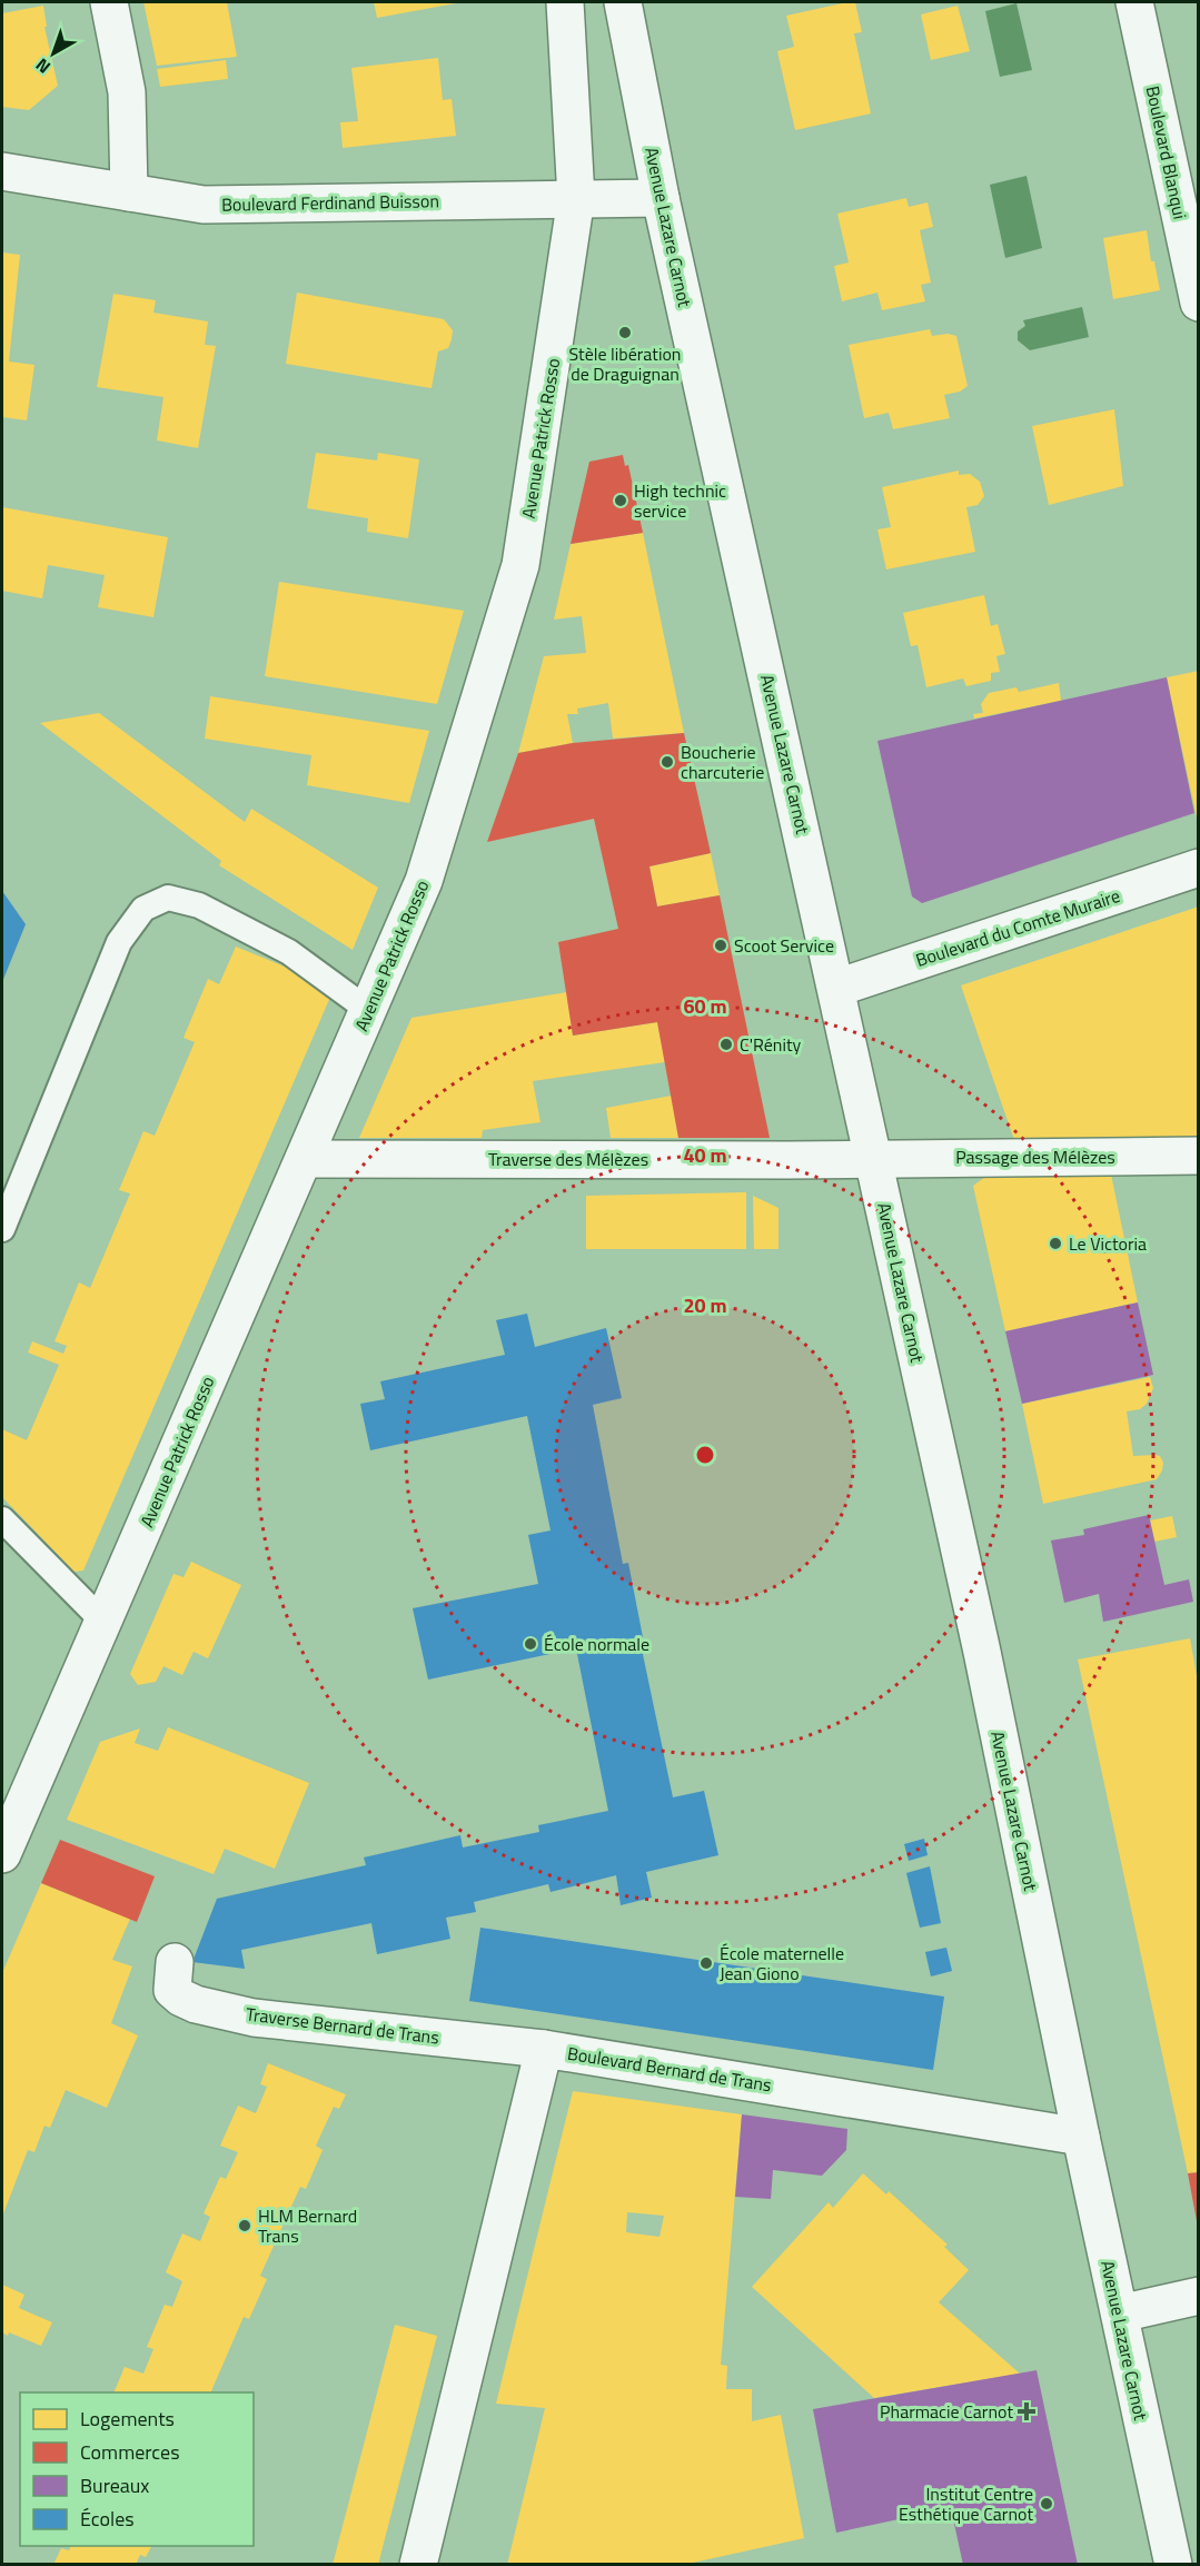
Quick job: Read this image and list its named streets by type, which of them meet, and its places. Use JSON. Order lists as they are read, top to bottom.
{
  "streets": {
    "street": [
      "Boulevard Blanqui",
      "Boulevard Ferdinand Buisson",
      "Avenue Lazare Carnot",
      "Avenue Patrick Rosso",
      "Boulevard du Comte Muraire",
      "Passage des Mélèzes",
      "Traverse des Mélèzes",
      "Traverse Bernard de Trans",
      "Boulevard Bernard de Trans"
    ]
  },
  "crossings": [
    ["Boulevard Ferdinand Buisson", "Avenue Lazare Carnot"],
    ["Boulevard Ferdinand Buisson", "Avenue Patrick Rosso"],
    ["Avenue Lazare Carnot", "Boulevard du Comte Muraire"],
    ["Avenue Lazare Carnot", "Passage des Mélèzes"],
    ["Avenue Lazare Carnot", "Traverse des Mélèzes"],
    ["Avenue Lazare Carnot", "Boulevard Bernard de Trans"],
    ["Avenue Patrick Rosso", "Traverse des Mélèzes"],
    ["Passage des Mélèzes", "Traverse des Mélèzes"],
    ["Traverse Bernard de Trans", "Boulevard Bernard de Trans"]
  ],
  "places": {
    "other": [
      "Stèle libération de Draguignan",
      "High technic service",
      "Boucherie charcuterie",
      "Scoot Service",
      "C'Rénity",
      "Le Victoria",
      "École normale",
      "École maternelle Jean Giono",
      "HLM Bernard Trans",
      "Institut Centre Esthétique Carnot"
    ],
    "health": ["Pharmacie Carnot"]
  },
  "legend": [
    "Logements",
    "Commerces",
    "Bureaux",
    "Écoles"
  ],
  "north": "bottom left",
  "rings": ["60 m", "40 m", "20 m"]
}
